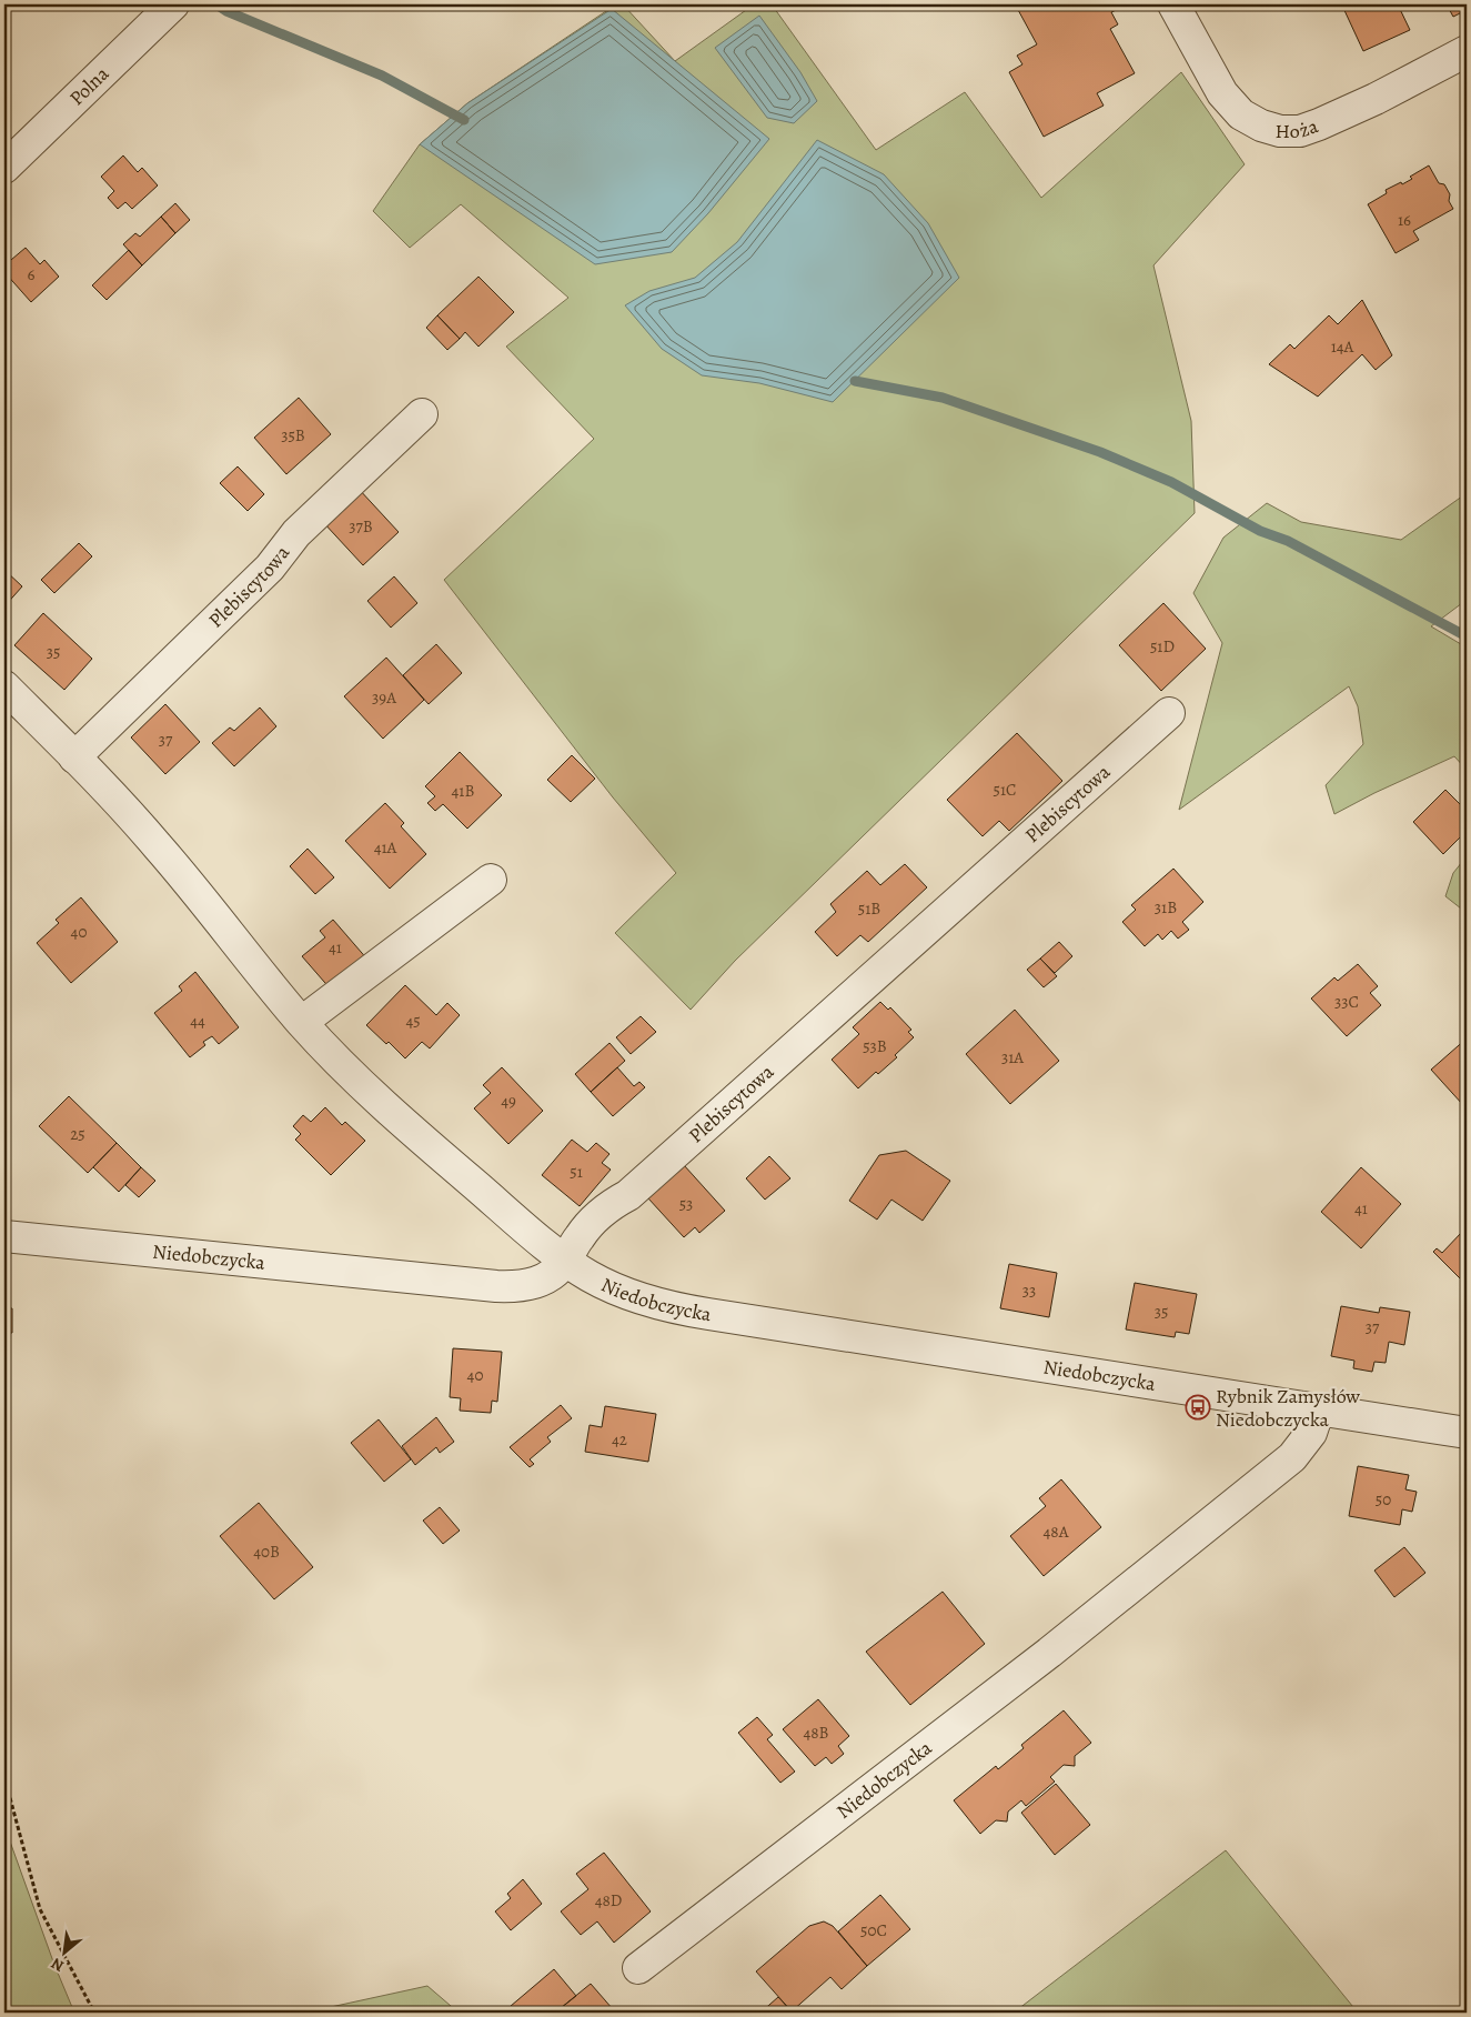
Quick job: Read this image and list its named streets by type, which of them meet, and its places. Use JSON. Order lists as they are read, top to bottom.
{
  "streets": {
    "street": [
      "Polna",
      "Hoża",
      "Plebiscytowa",
      "Niedobczycka"
    ]
  },
  "crossings": [
    ["Plebiscytowa", "Niedobczycka"]
  ],
  "places": {
    "bus stop": ["Rybnik Zamysłów Niedobczycka"]
  },
  "house_numbers": [
    "16",
    "6",
    "14A",
    "35B",
    "37B",
    "51D",
    "35",
    "39A",
    "37",
    "51C",
    "41B",
    "41A",
    "31B",
    "51B",
    "40",
    "41",
    "33C",
    "44",
    "45",
    "53B",
    "31A",
    "49",
    "25",
    "51",
    "53",
    "41",
    "33",
    "35",
    "37",
    "40",
    "42",
    "50",
    "48A",
    "40B",
    "48B",
    "48D",
    "50C"
  ],
  "north": "bottom left"
}
